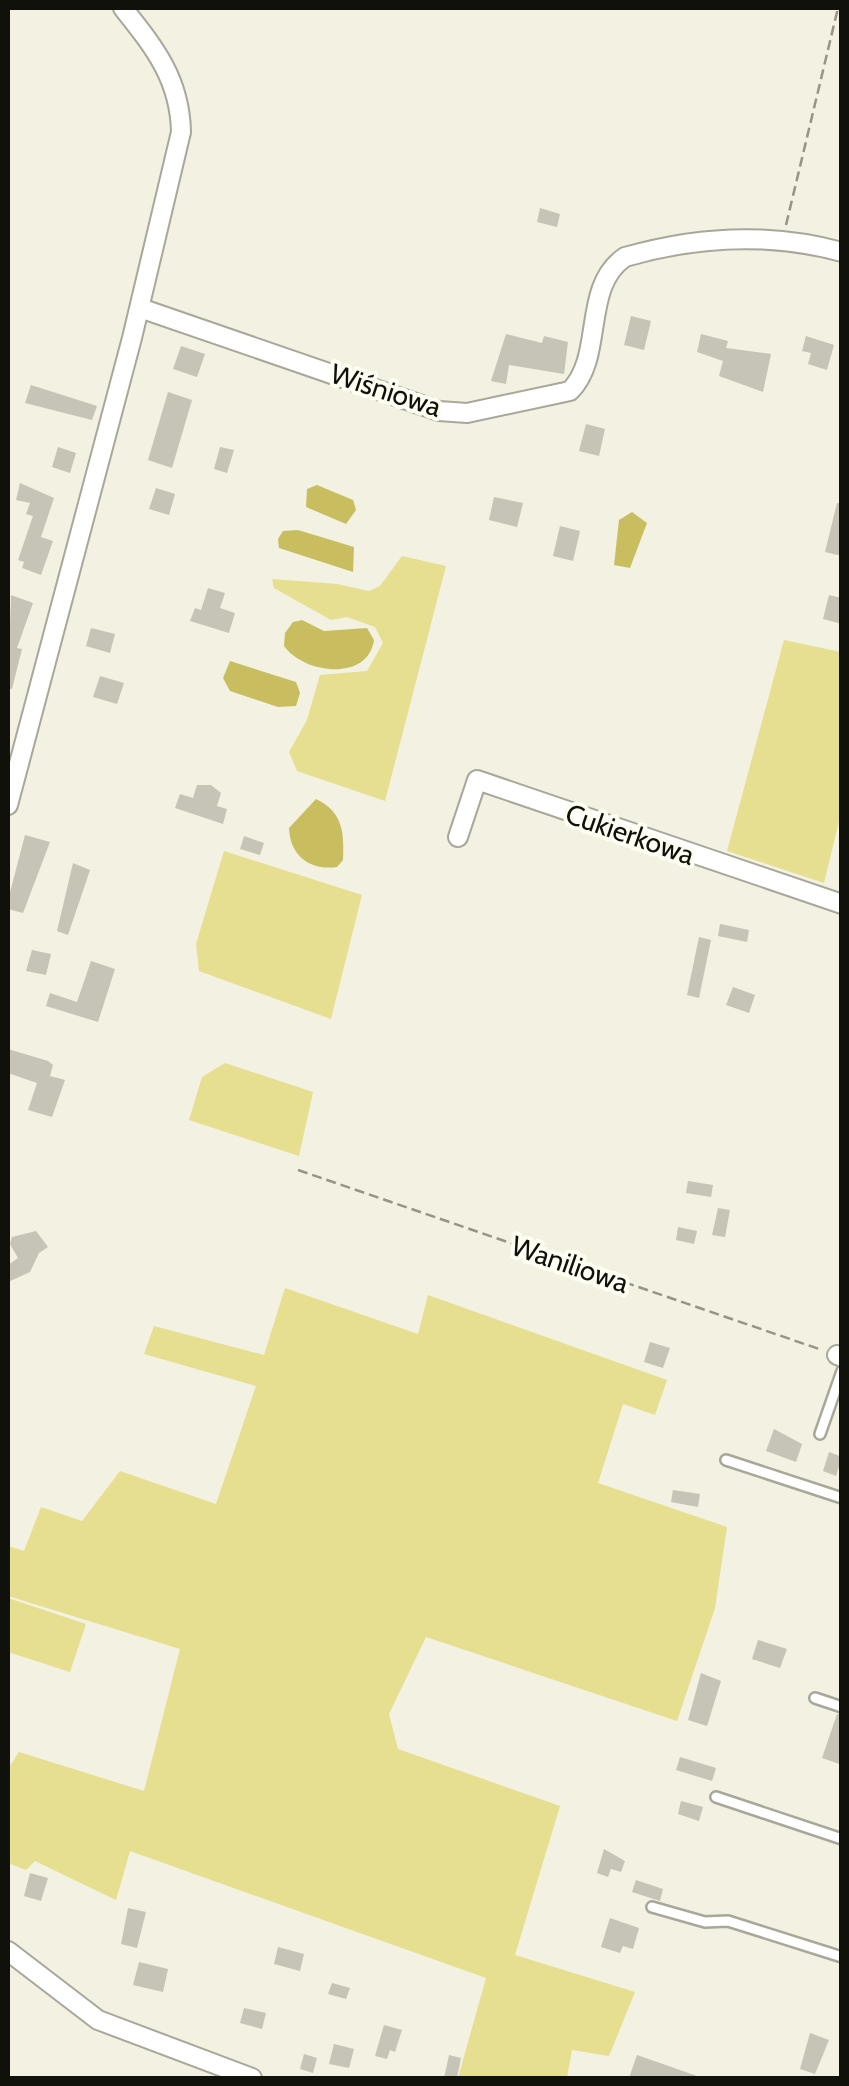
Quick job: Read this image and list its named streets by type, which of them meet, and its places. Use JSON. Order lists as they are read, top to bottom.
{
  "streets": {
    "street": ["Wiśniowa", "Cukierkowa"],
    "path": ["Waniliowa"]
  }
}
